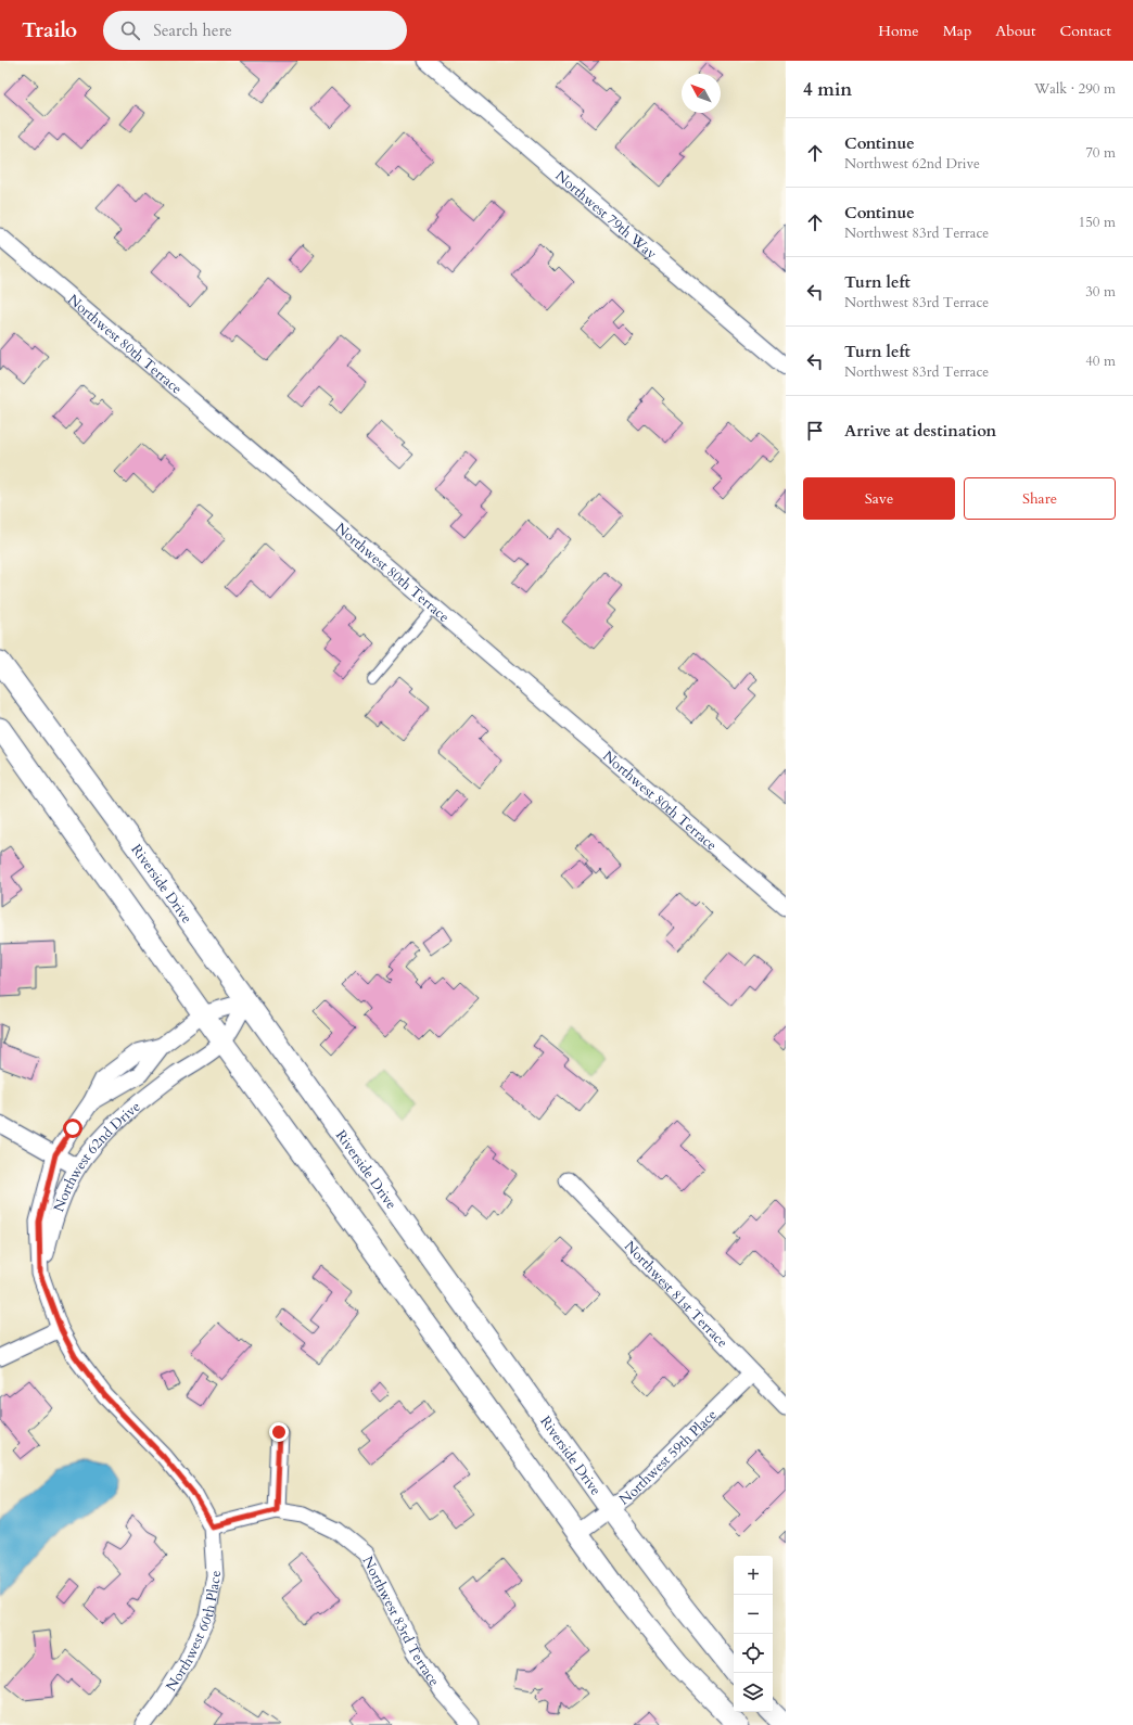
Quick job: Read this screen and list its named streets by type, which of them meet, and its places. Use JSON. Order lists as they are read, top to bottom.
{
  "streets": {
    "street": [
      "Northwest 79th Way",
      "Northwest 80th Terrace",
      "Riverside Drive",
      "Northwest 62nd Drive",
      "Northwest 81st Terrace",
      "Northwest 59th Place",
      "Northwest 83rd Terrace",
      "Northwest 60th Place"
    ]
  },
  "crossings": [
    ["Riverside Drive", "Northwest 62nd Drive"],
    ["Riverside Drive", "Northwest 59th Place"],
    ["Northwest 81st Terrace", "Northwest 59th Place"],
    ["Northwest 83rd Terrace", "Northwest 60th Place"]
  ],
  "north": "top left",
  "page": {
    "header": "Trailo",
    "search": "Search here",
    "nav": [
      "Home",
      "Map",
      "About",
      "Contact"
    ],
    "heading": ["4 min", "Walk · 290 m"],
    "list": [
      ["Continue", "Northwest 62nd Drive", "70 m"],
      ["Continue", "Northwest 83rd Terrace", "150 m"],
      ["Turn left", "Northwest 83rd Terrace", "30 m"],
      ["Turn left", "Northwest 83rd Terrace", "40 m"],
      "Arrive at destination"
    ],
    "buttons": ["Save", "Share"],
    "map_buttons": ["+", "−"]
  }
}
